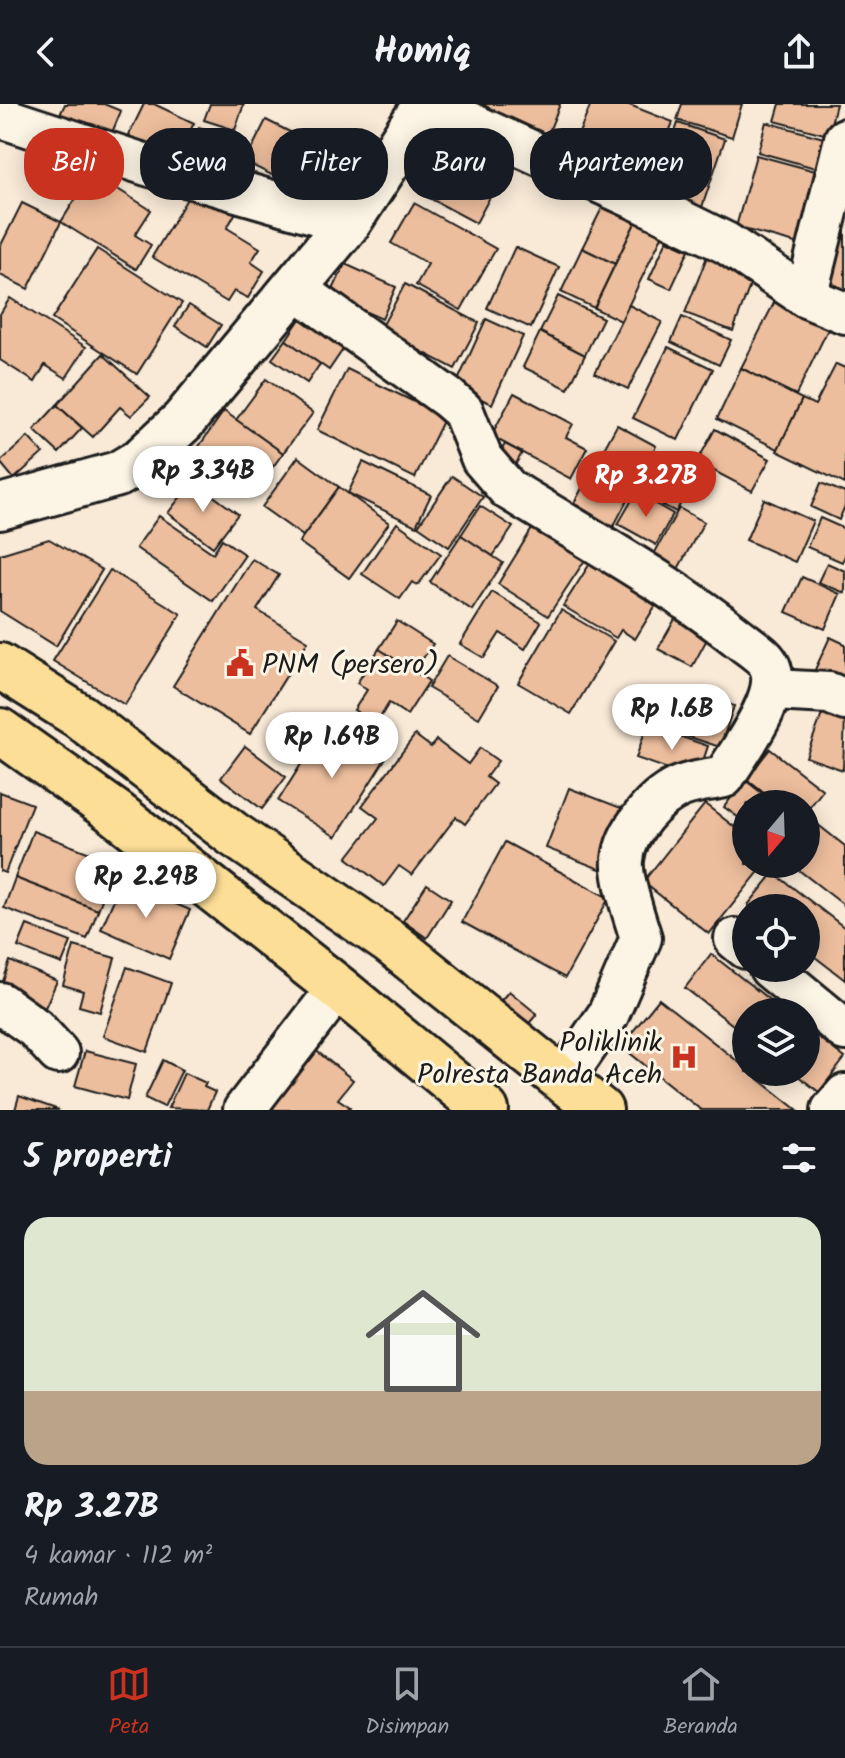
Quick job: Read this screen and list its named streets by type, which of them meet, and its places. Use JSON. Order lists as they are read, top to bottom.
{
  "places": {
    "public building": ["PNM (persero)"],
    "hospital": ["Poliklinik Polresta Banda Aceh"]
  },
  "north": "bottom",
  "page": {
    "header": "Homiq",
    "chip": [
      "Beli",
      "Sewa",
      "Filter",
      "Baru",
      "Apartemen"
    ],
    "price": [
      "Rp 3.34B",
      "Rp 3.27B",
      "Rp 1.6B",
      "Rp 1.69B",
      "Rp 2.29B"
    ],
    "heading": "5 properti",
    "list": [
      {
        "name": "Rp 3.27B",
        "note": "4 kamar · 112 m² · Rumah"
      }
    ],
    "tabs": ["Peta", "Disimpan", "Beranda"]
  }
}
